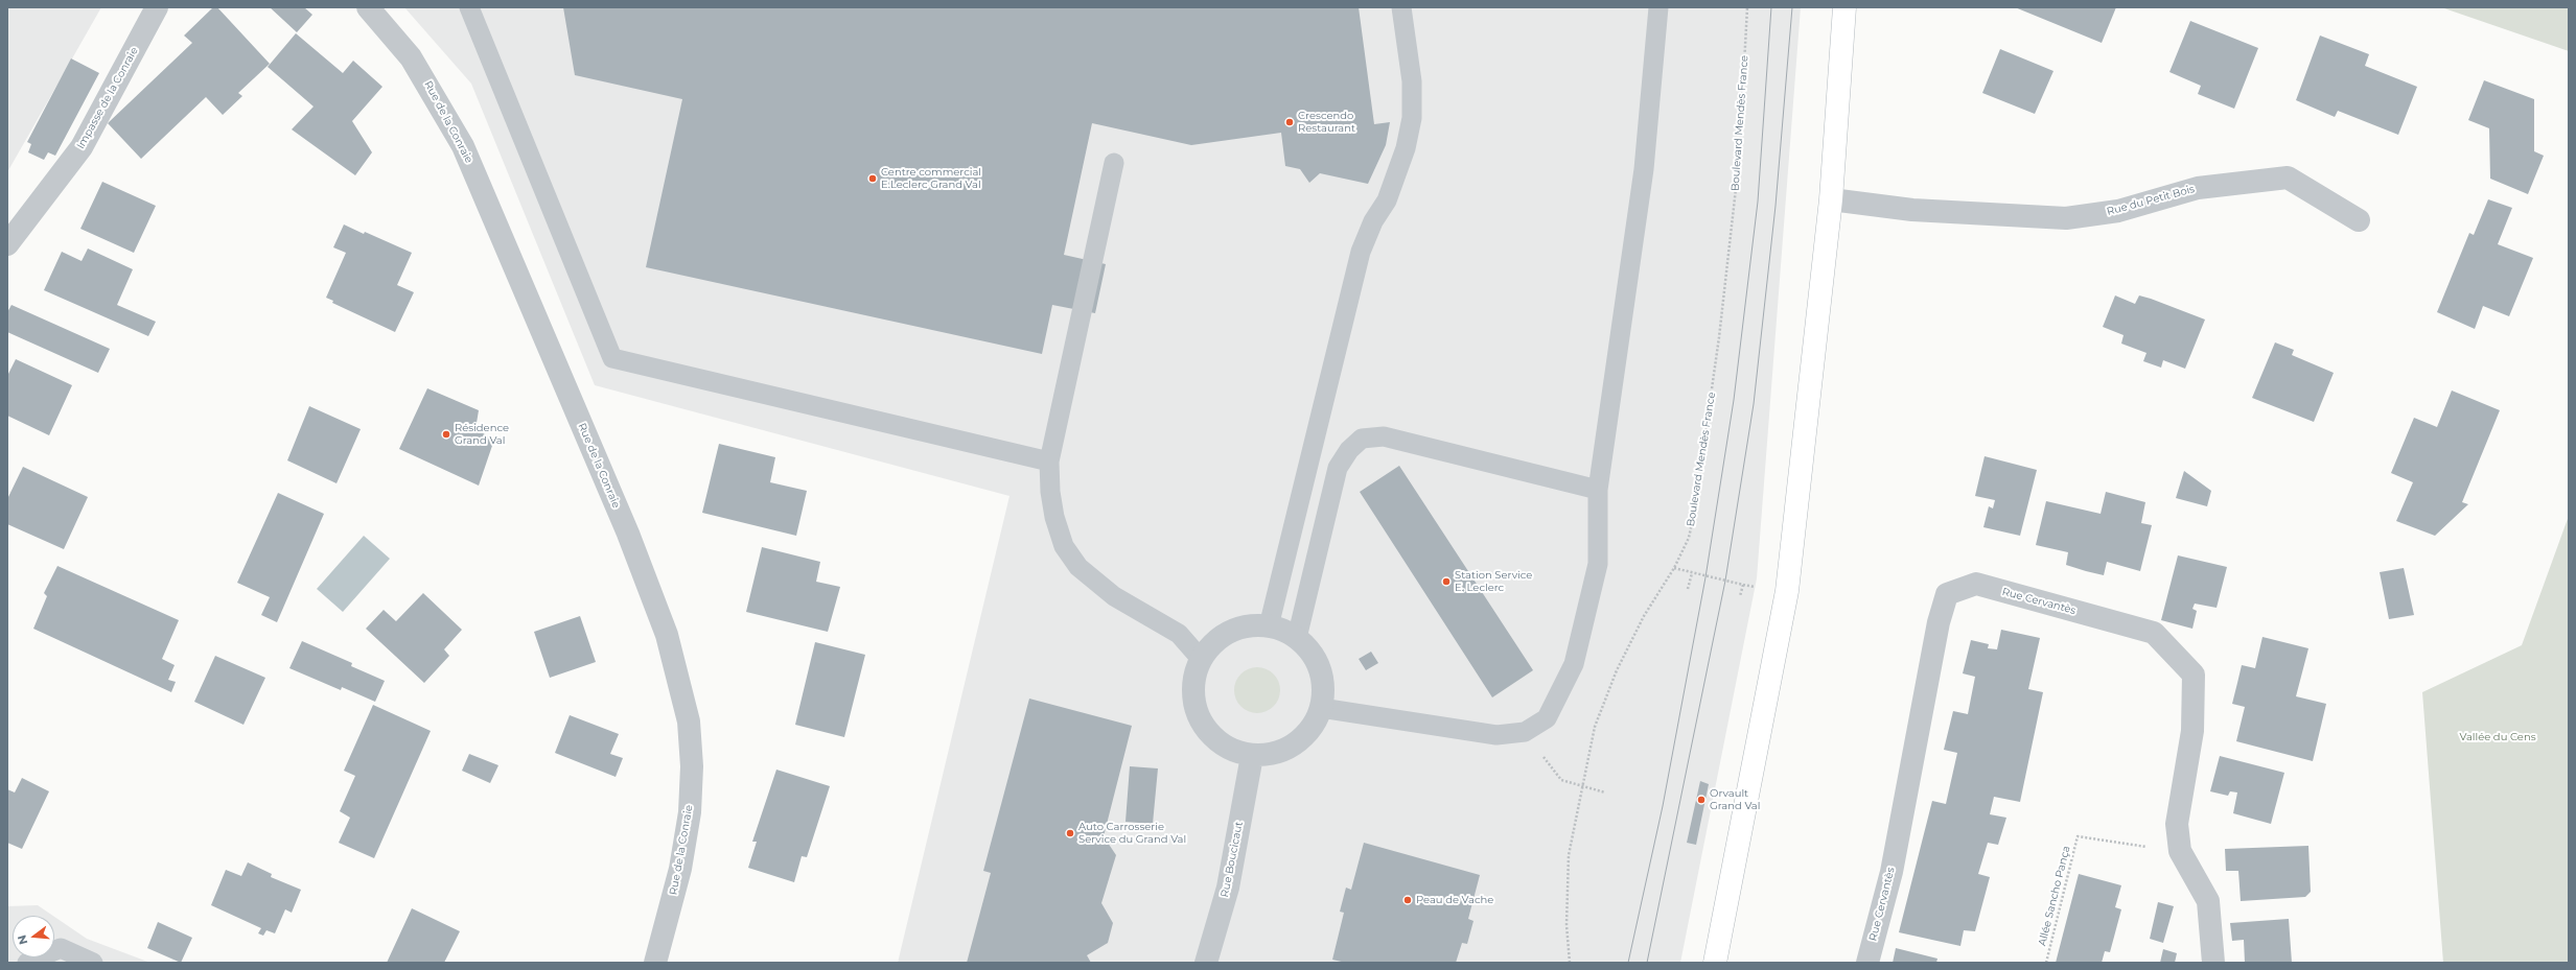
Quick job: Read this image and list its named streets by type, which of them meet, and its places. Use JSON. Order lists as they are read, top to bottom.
{
  "streets": {
    "street": [
      "Impasse de la Conraie",
      "Rue de la Conraie",
      "Rue du Petit Bois",
      "Rue Cervantès",
      "Rue Boucicaut"
    ],
    "path": ["Boulevard Mendès France", "Allée Sancho Pança"]
  },
  "crossings": [
    ["Rue Cervantès", "Allée Sancho Pança"]
  ],
  "parks": ["Vallée du Cens"],
  "places": [
    "Crescendo Restaurant",
    "Centre commercial E.Leclerc Grand Val",
    "Résidence Grand Val",
    "Station Service E. Leclerc",
    "Orvault Grand Val",
    "Auto Carrosserie Service du Grand Val",
    "Peau de Vache"
  ],
  "north": "left"
}
